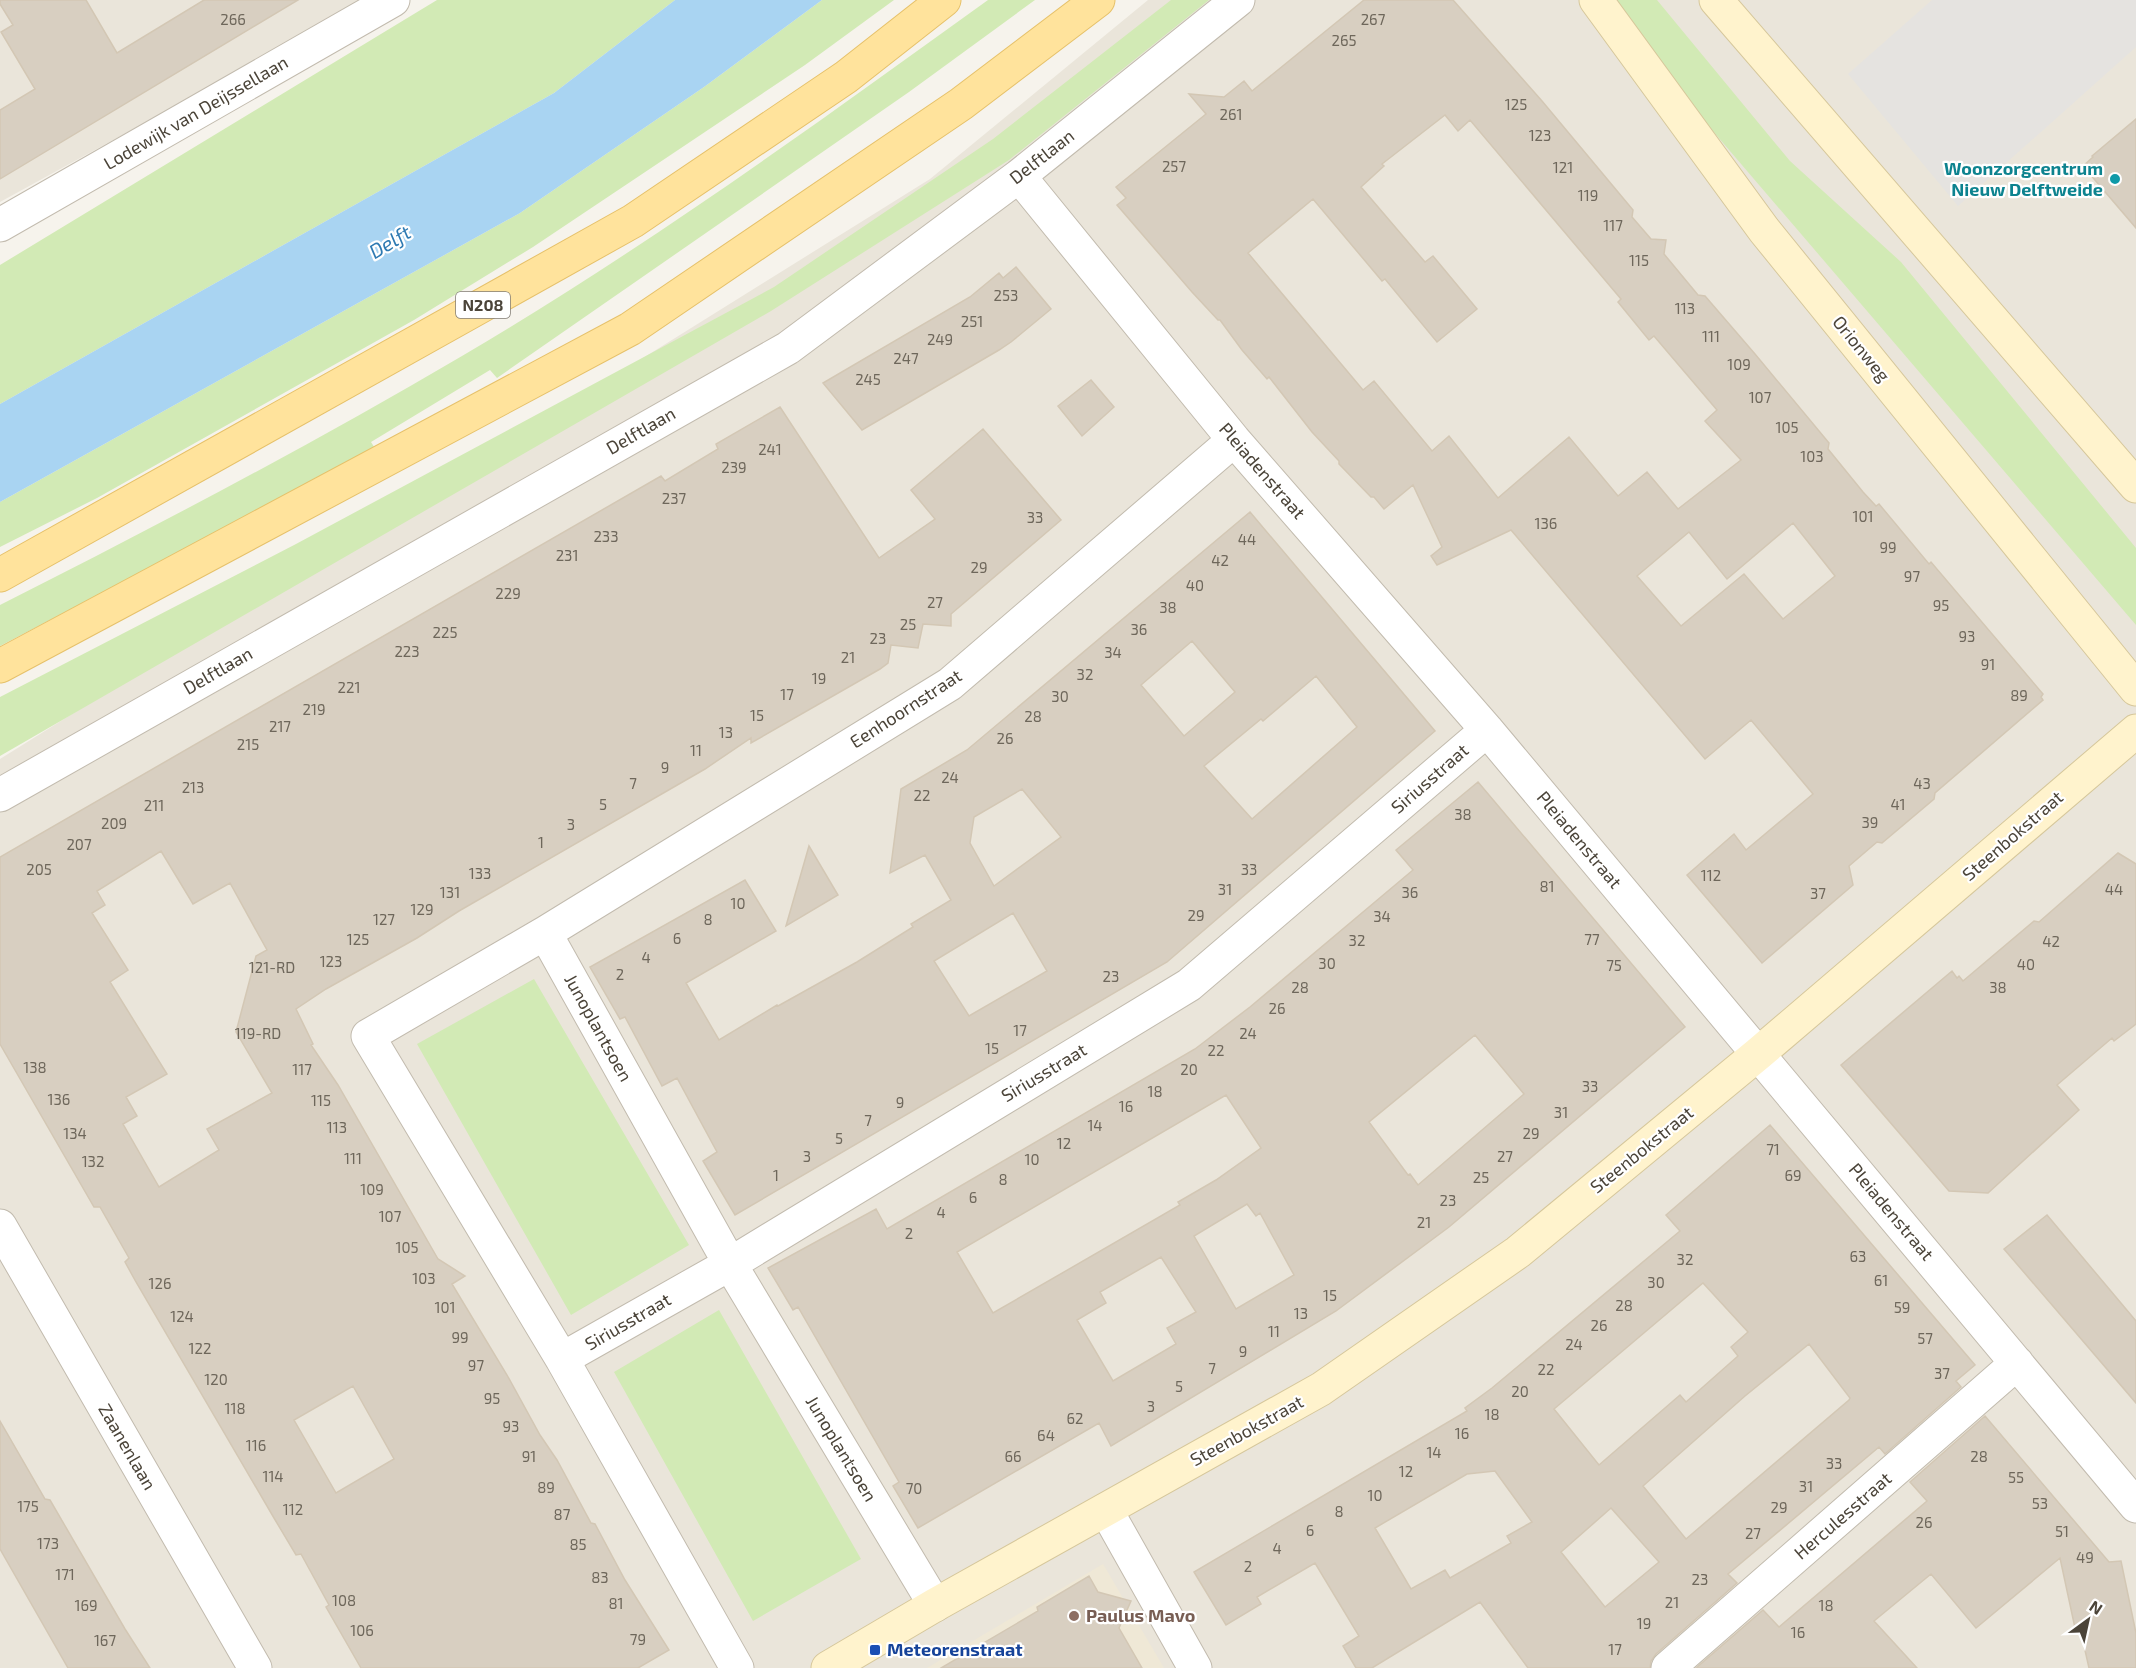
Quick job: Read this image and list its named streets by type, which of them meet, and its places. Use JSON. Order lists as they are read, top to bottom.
{
  "streets": {
    "main road": ["N208"],
    "street": [
      "Lodewijk van Deijssellaan",
      "Delftlaan",
      "Orionweg",
      "Pleiadenstraat",
      "Eenhoornstraat",
      "Siriusstraat",
      "Steenbokstraat",
      "Junoplantsoen",
      "Zaanenlaan",
      "Herculesstraat"
    ]
  },
  "crossings": [
    ["Delftlaan", "Pleiadenstraat"],
    ["Pleiadenstraat", "Eenhoornstraat"],
    ["Pleiadenstraat", "Siriusstraat"],
    ["Pleiadenstraat", "Steenbokstraat"],
    ["Pleiadenstraat", "Herculesstraat"],
    ["Eenhoornstraat", "Junoplantsoen"],
    ["Siriusstraat", "Junoplantsoen"]
  ],
  "water": ["Delft"],
  "places": {
    "other": ["Woonzorgcentrum Nieuw Delftweide", "Paulus Mavo"],
    "transit": ["Meteorenstraat"]
  },
  "house_numbers": [
    "266",
    "267",
    "265",
    "125",
    "261",
    "123",
    "257",
    "121",
    "119",
    "117",
    "115",
    "253",
    "113",
    "251",
    "111",
    "249",
    "247",
    "109",
    "245",
    "107",
    "105",
    "241",
    "103",
    "239",
    "237",
    "101",
    "33",
    "136",
    "233",
    "44",
    "99",
    "231",
    "42",
    "29",
    "97",
    "40",
    "229",
    "27",
    "95",
    "38",
    "25",
    "36",
    "225",
    "93",
    "23",
    "223",
    "34",
    "21",
    "91",
    "32",
    "19",
    "221",
    "17",
    "89",
    "30",
    "219",
    "15",
    "28",
    "217",
    "13",
    "26",
    "215",
    "11",
    "9",
    "24",
    "7",
    "43",
    "213",
    "22",
    "5",
    "41",
    "211",
    "38",
    "39",
    "209",
    "3",
    "1",
    "207",
    "205",
    "33",
    "133",
    "112",
    "81",
    "31",
    "44",
    "131",
    "36",
    "37",
    "10",
    "129",
    "29",
    "34",
    "127",
    "8",
    "6",
    "125",
    "77",
    "32",
    "42",
    "4",
    "123",
    "30",
    "40",
    "75",
    "121-RD",
    "2",
    "23",
    "28",
    "38",
    "26",
    "17",
    "119-RD",
    "24",
    "15",
    "22",
    "138",
    "117",
    "20",
    "33",
    "18",
    "136",
    "115",
    "9",
    "16",
    "31",
    "7",
    "14",
    "113",
    "134",
    "29",
    "5",
    "12",
    "71",
    "3",
    "27",
    "111",
    "10",
    "132",
    "1",
    "69",
    "25",
    "8",
    "109",
    "6",
    "23",
    "4",
    "107",
    "21",
    "2",
    "105",
    "63",
    "32",
    "103",
    "61",
    "30",
    "126",
    "15",
    "28",
    "101",
    "59",
    "13",
    "124",
    "26",
    "11",
    "99",
    "57",
    "24",
    "122",
    "9",
    "97",
    "7",
    "22",
    "37",
    "120",
    "5",
    "20",
    "95",
    "3",
    "118",
    "18",
    "62",
    "93",
    "16",
    "64",
    "116",
    "14",
    "91",
    "66",
    "28",
    "33",
    "12",
    "114",
    "55",
    "31",
    "89",
    "70",
    "10",
    "53",
    "175",
    "29",
    "112",
    "8",
    "87",
    "26",
    "6",
    "51",
    "27",
    "173",
    "85",
    "4",
    "49",
    "2",
    "171",
    "83",
    "23",
    "108",
    "21",
    "81",
    "169",
    "18",
    "19",
    "106",
    "16",
    "79",
    "167",
    "17"
  ],
  "north": "top right"
}
